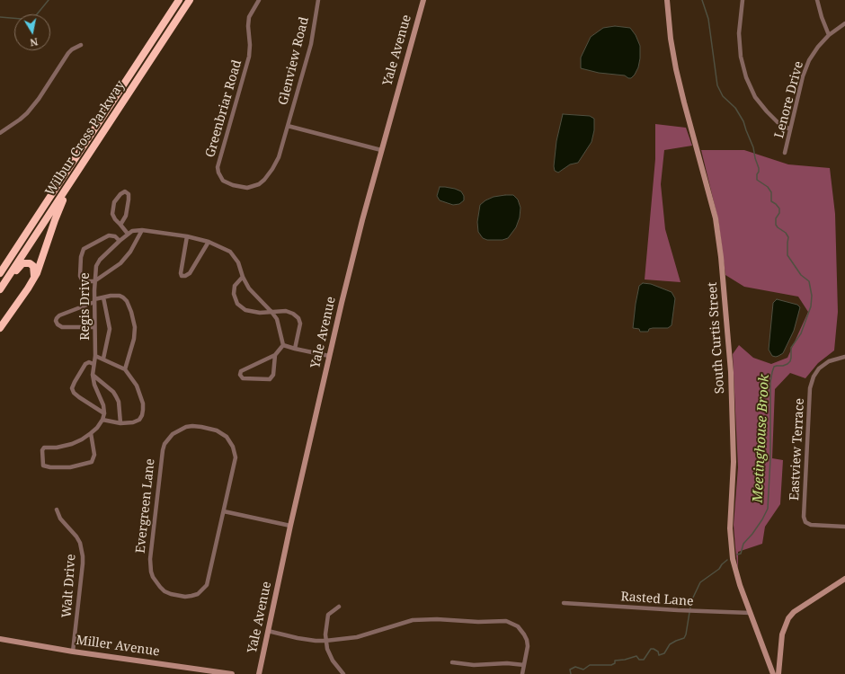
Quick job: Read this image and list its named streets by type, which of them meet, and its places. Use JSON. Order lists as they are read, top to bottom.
{
  "streets": {
    "highway": ["Wilbur Cross Parkway"],
    "street": [
      "Yale Avenue",
      "Glenview Road",
      "Lenore Drive",
      "Greenbriar Road",
      "Regis Drive",
      "South Curtis Street",
      "Eastview Terrace",
      "Evergreen Lane",
      "Walt Drive",
      "Rasted Lane",
      "Miller Avenue"
    ]
  },
  "crossings": [
    ["Glenview Road", "Greenbriar Road"],
    ["South Curtis Street", "Rasted Lane"],
    ["Walt Drive", "Miller Avenue"]
  ],
  "water": ["Meetinghouse Brook"],
  "north": "bottom"
}
